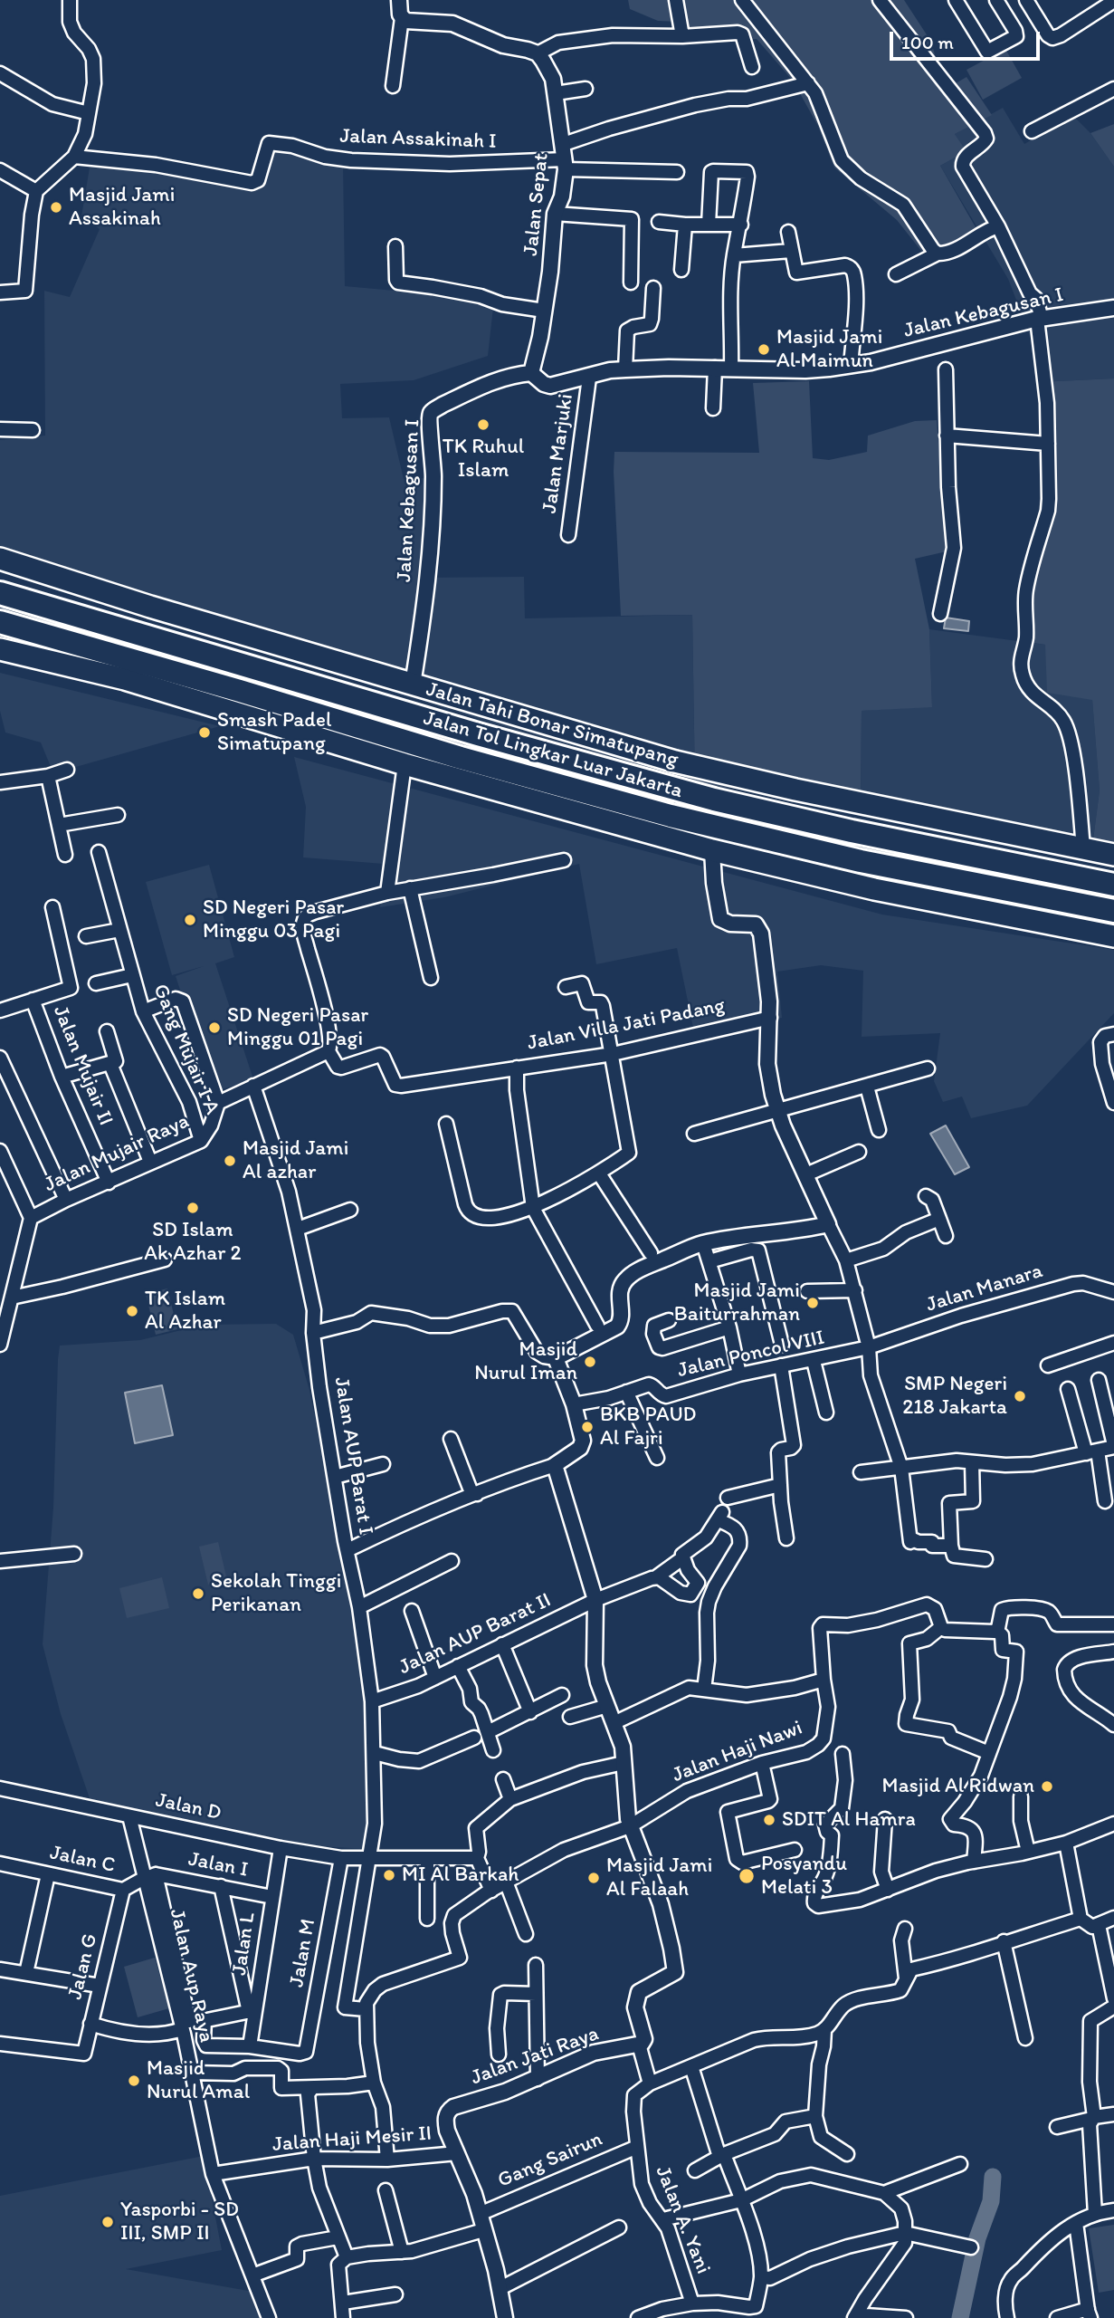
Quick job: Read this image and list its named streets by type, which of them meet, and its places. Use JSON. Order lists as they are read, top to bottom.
{
  "streets": {
    "highway": ["Jalan Tahi Bonar Simatupang", "Jalan Tol Lingkar Luar Jakarta"],
    "street": [
      "Jalan Assakinah I",
      "Jalan Sepat",
      "Jalan Kebagusan I",
      "Jalan Marjuki",
      "Jalan Villa Jati Padang",
      "Gang Mujair I A",
      "Jalan Mujair II",
      "Jalan Mujair Raya",
      "Jalan Manara",
      "Jalan Poncol VIII",
      "Jalan AUP Barat I",
      "Jalan AUP Barat II",
      "Jalan Haji Nawi",
      "Jalan D",
      "Jalan C",
      "Jalan I",
      "Jalan L",
      "Jalan M",
      "Jalan G",
      "Jalan Aup Raya",
      "Jalan Jati Raya",
      "Jalan Haji Mesir II",
      "Gang Sairun",
      "Jalan A. Yani"
    ]
  },
  "crossings": [
    ["Jalan Assakinah I", "Jalan Sepat"],
    ["Jalan Sepat", "Jalan Kebagusan I"],
    ["Jalan Kebagusan I", "Jalan Marjuki"],
    ["Jalan Kebagusan I", "Jalan Tahi Bonar Simatupang"],
    ["Gang Mujair I A", "Jalan Mujair Raya"],
    ["Jalan Mujair II", "Jalan Mujair Raya"],
    ["Jalan Manara", "Jalan Poncol VIII"],
    ["Jalan AUP Barat I", "Jalan AUP Barat II"],
    ["Jalan AUP Barat I", "Jalan Haji Nawi"],
    ["Jalan AUP Barat I", "Jalan D"],
    ["Jalan D", "Jalan L"],
    ["Jalan D", "Jalan M"],
    ["Jalan D", "Jalan Aup Raya"],
    ["Jalan C", "Jalan I"],
    ["Jalan C", "Jalan G"],
    ["Jalan C", "Jalan Aup Raya"],
    ["Jalan I", "Jalan L"],
    ["Jalan I", "Jalan Aup Raya"],
    ["Jalan L", "Jalan M"],
    ["Jalan Aup Raya", "Jalan Haji Mesir II"],
    ["Jalan Jati Raya", "Jalan Haji Mesir II"],
    ["Jalan Jati Raya", "Gang Sairun"],
    ["Gang Sairun", "Jalan A. Yani"]
  ],
  "places": [
    "Masjid Jami Assakinah",
    "Masjid Jami Al Maimun",
    "TK Ruhul Islam",
    "Smash Padel Simatupang",
    "SD Negeri Pasar Minggu 03 Pagi",
    "SD Negeri Pasar Minggu 01 Pagi",
    "Masjid Jami Al azhar",
    "SD Islam Ak Azhar 2",
    "Masjid Jami Baiturrahman",
    "TK Islam Al Azhar",
    "Masjid Nurul Iman",
    "SMP Negeri 218 Jakarta",
    "BKB PAUD Al Fajri",
    "Sekolah Tinggi Perikanan",
    "Masjid Al Ridwan",
    "SDIT Al Hamra",
    "MI Al Barkah",
    "Posyandu Melati 3",
    "Masjid Jami Al Falaah",
    "Masjid Nurul Amal",
    "Yasporbi - SD III, SMP II"
  ],
  "scale_bar": "100 m"
}
